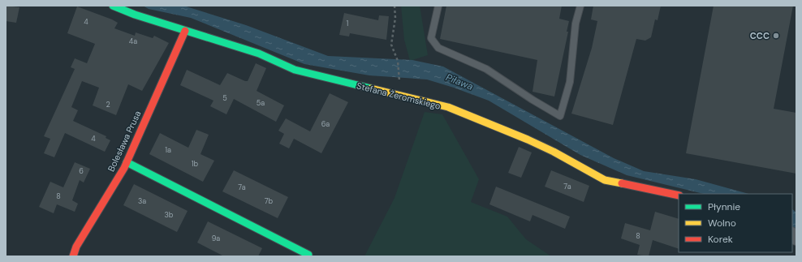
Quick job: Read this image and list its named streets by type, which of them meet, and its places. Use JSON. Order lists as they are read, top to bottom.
{
  "streets": {
    "street": ["Stefana Żeromskiego", "Bolesława Prusa"]
  },
  "crossings": [
    ["Stefana Żeromskiego", "Bolesława Prusa"]
  ],
  "water": ["Piława"],
  "places": ["CCC"],
  "house_numbers": [
    "4",
    "1",
    "4a",
    "5",
    "5a",
    "2",
    "6a",
    "4",
    "1a",
    "1b",
    "6",
    "7a",
    "7a",
    "8",
    "3a",
    "7b",
    "3b",
    "8",
    "9a"
  ],
  "legend": ["Płynnie", "Wolno", "Korek"]
}
